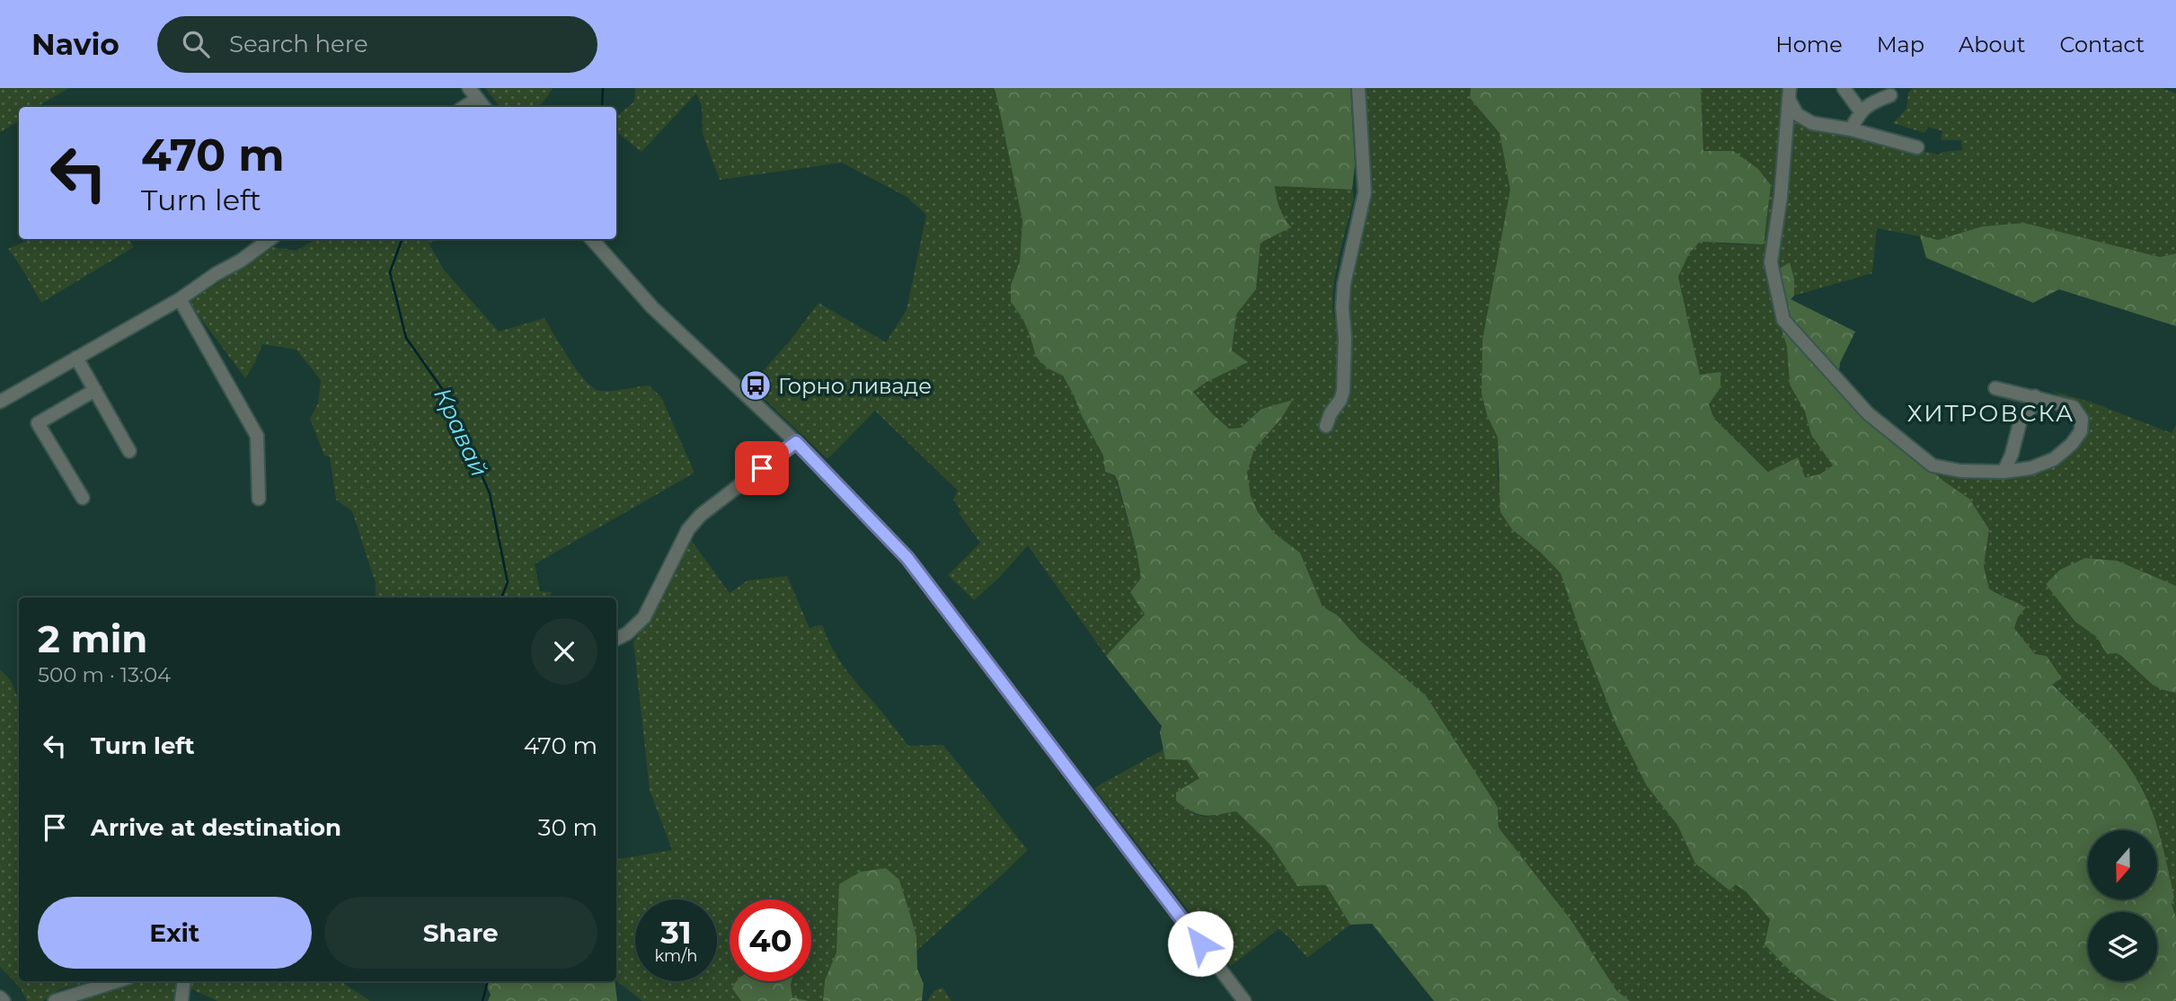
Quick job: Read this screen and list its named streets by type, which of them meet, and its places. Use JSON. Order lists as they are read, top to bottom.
{
  "districts": ["ХИТРОВСКА"],
  "water": ["Кравай"],
  "places": {
    "bus stop": ["Горно ливаде"]
  },
  "north": "bottom",
  "page": {
    "header": "Navio",
    "search": "Search here",
    "nav": [
      "Home",
      "Map",
      "About",
      "Contact"
    ],
    "turn": ["470 m", "Turn left"],
    "heading": ["2 min", "500 m · 13:04"],
    "list": [
      {
        "name": "Turn left",
        "value": "470 m"
      },
      {
        "name": "Arrive at destination",
        "value": "30 m"
      }
    ],
    "buttons": ["Exit", "Share"],
    "speed": "31 km/h",
    "limit": "40"
  }
}
